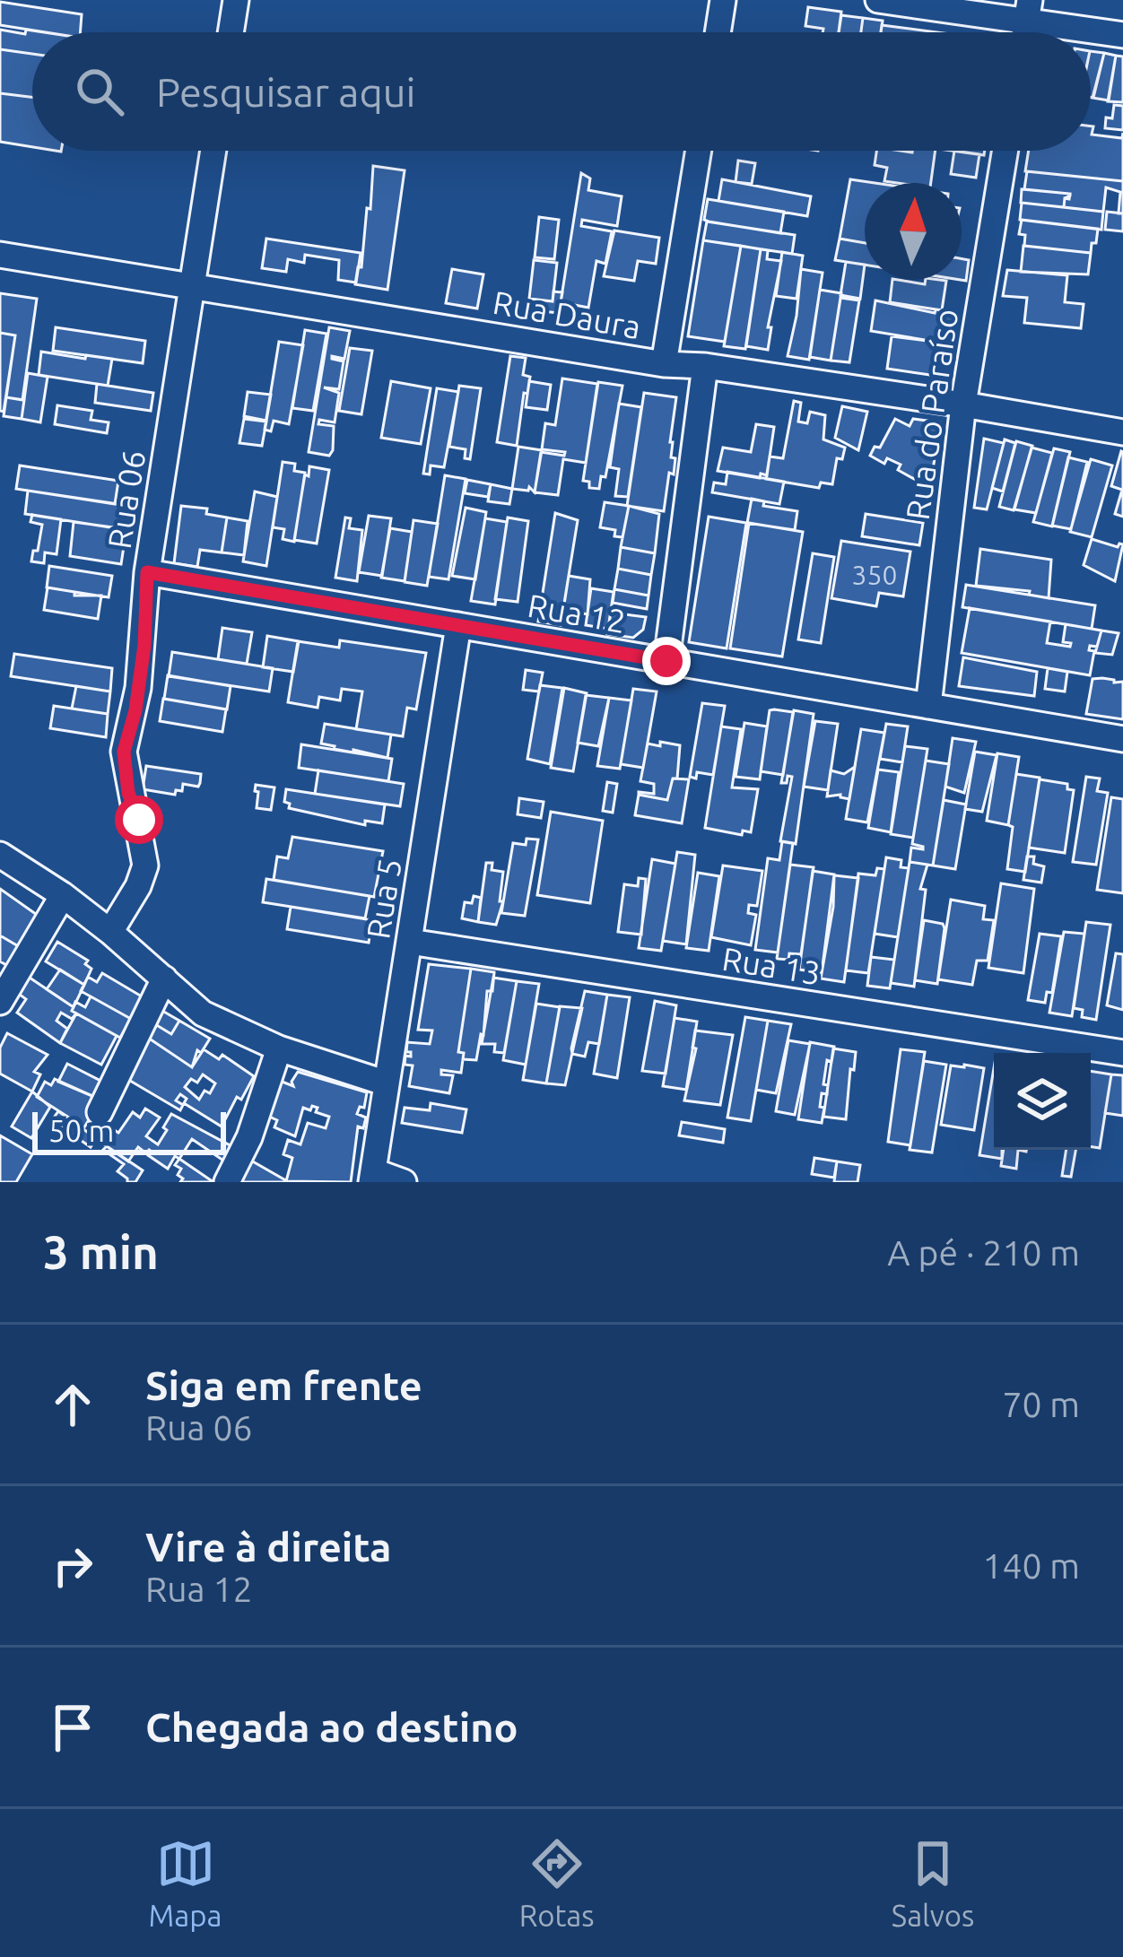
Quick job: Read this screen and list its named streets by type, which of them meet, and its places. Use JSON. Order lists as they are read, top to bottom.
{
  "streets": {
    "street": [
      "Rua Daura",
      "Rua do Paraíso",
      "Rua 06",
      "Rua 12",
      "Rua 5",
      "Rua 13"
    ]
  },
  "crossings": [
    ["Rua Daura", "Rua do Paraíso"],
    ["Rua Daura", "Rua 06"],
    ["Rua do Paraíso", "Rua 12"],
    ["Rua 06", "Rua 12"],
    ["Rua 12", "Rua 5"],
    ["Rua 5", "Rua 13"]
  ],
  "house_numbers": ["350"],
  "scale_bar": "50 m",
  "north": "top",
  "page": {
    "search": "Pesquisar aqui",
    "scale": "50 m",
    "heading": ["3 min", "A pé · 210 m"],
    "list": [
      ["Siga em frente", "Rua 06", "70 m"],
      ["Vire à direita", "Rua 12", "140 m"],
      "Chegada ao destino"
    ],
    "nav": ["Mapa", "Rotas", "Salvos"]
  }
}
